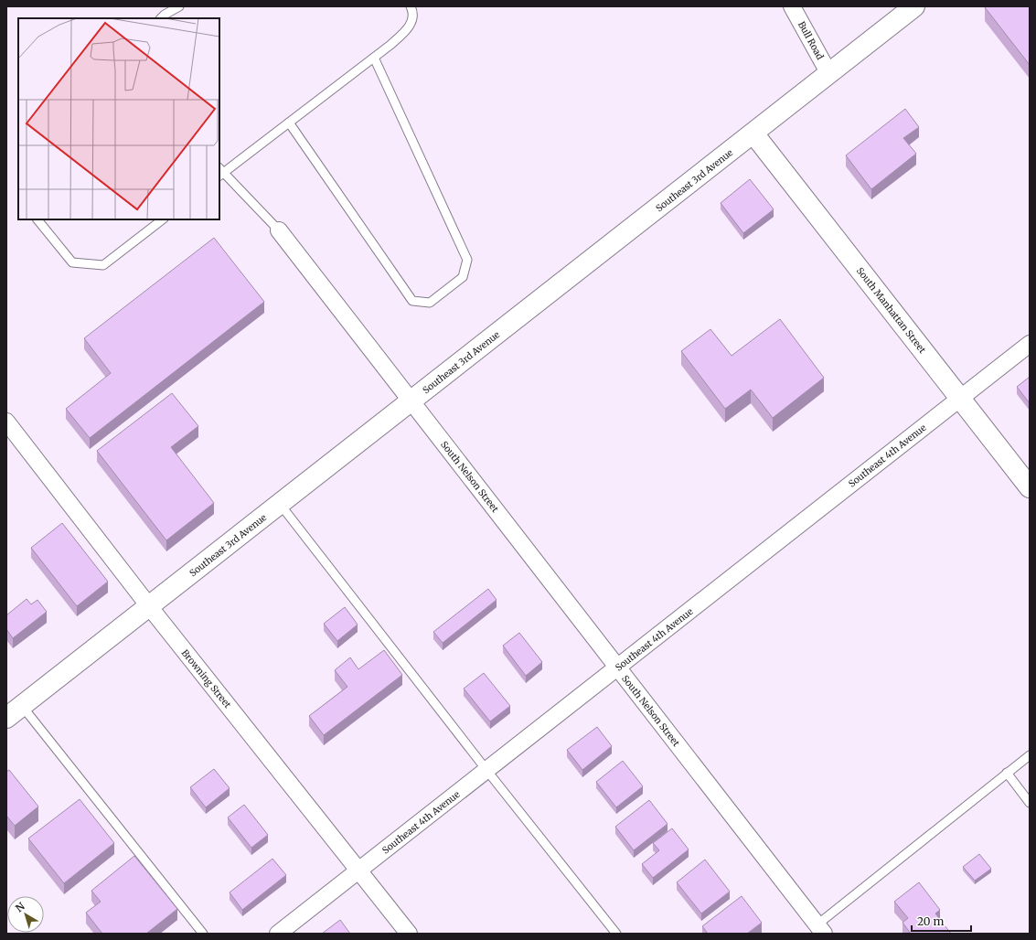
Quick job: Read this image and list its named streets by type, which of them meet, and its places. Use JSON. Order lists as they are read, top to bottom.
{
  "streets": {
    "main road": ["Southeast 3rd Avenue", "South Manhattan Street"],
    "street": [
      "Bull Road",
      "Southeast 4th Avenue",
      "South Nelson Street",
      "Browning Street"
    ]
  },
  "crossings": [
    ["Bull Road", "Southeast 3rd Avenue"],
    ["Southeast 3rd Avenue", "South Manhattan Street"],
    ["Southeast 3rd Avenue", "South Nelson Street"],
    ["Southeast 3rd Avenue", "Browning Street"],
    ["South Manhattan Street", "Southeast 4th Avenue"],
    ["Southeast 4th Avenue", "South Nelson Street"],
    ["Southeast 4th Avenue", "Browning Street"]
  ],
  "scale_bar": "20 m",
  "north": "top left"
}
